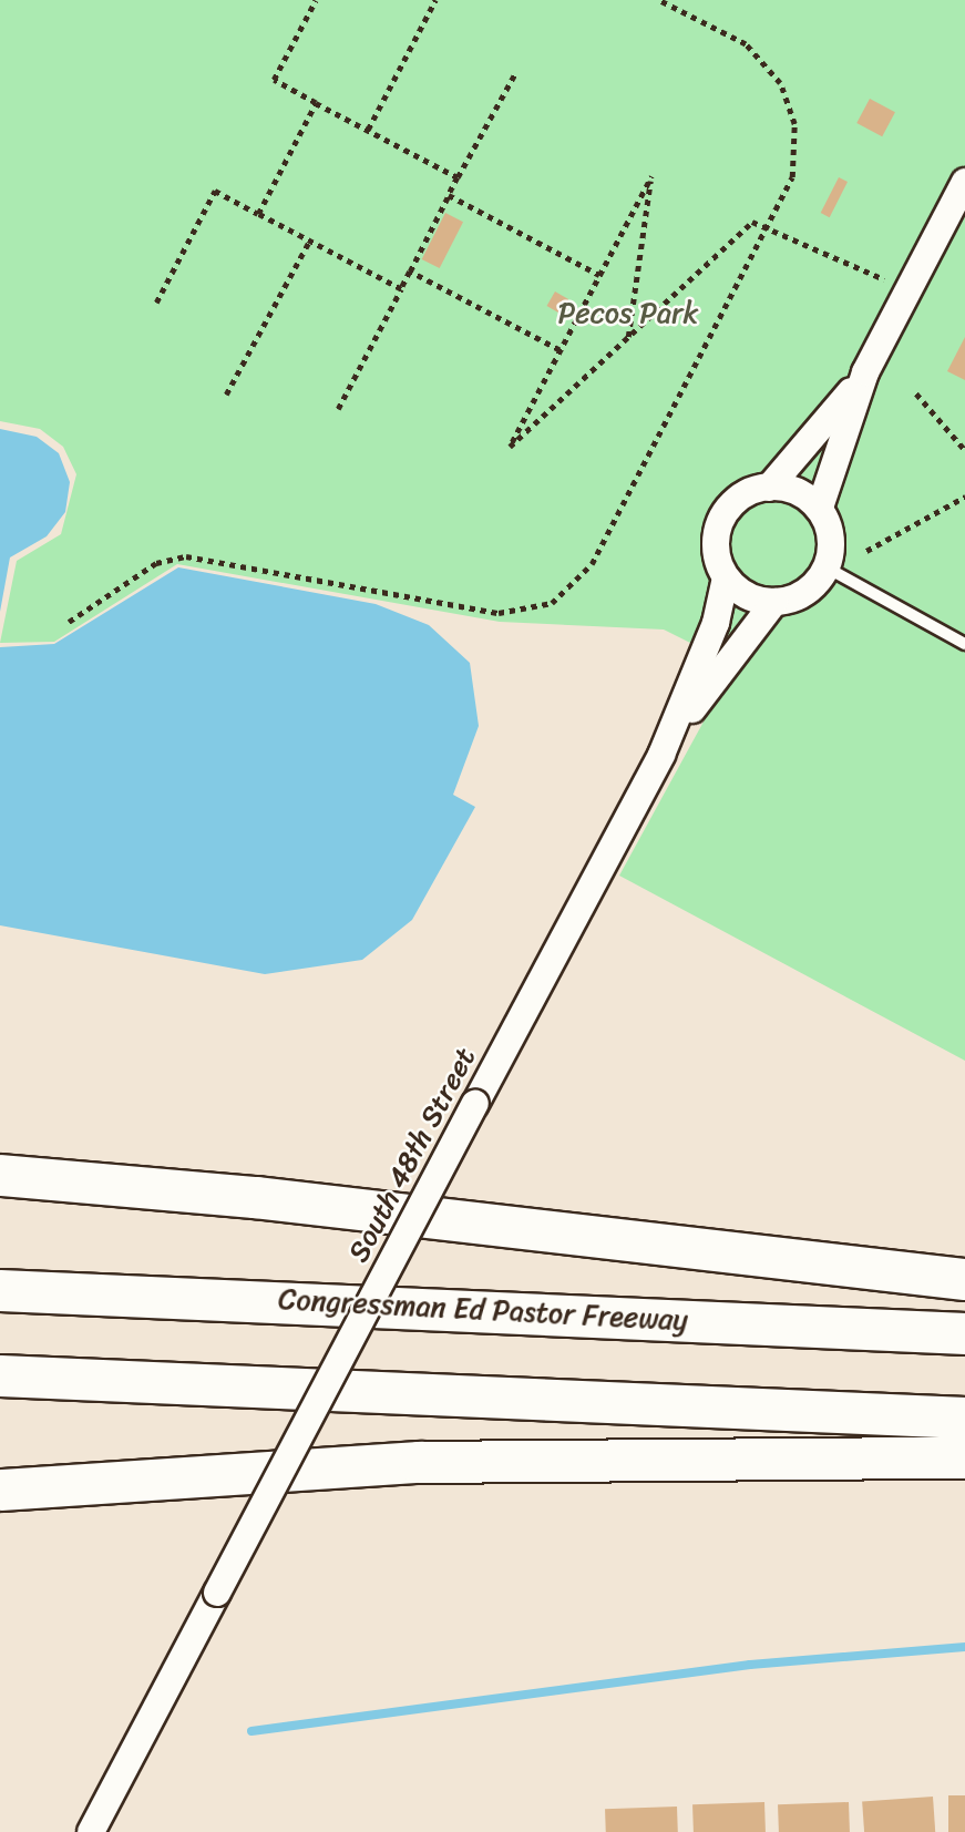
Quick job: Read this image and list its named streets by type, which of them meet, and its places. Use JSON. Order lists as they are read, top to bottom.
{
  "streets": {
    "highway": ["Congressman Ed Pastor Freeway"],
    "street": ["South 48th Street"]
  },
  "parks": ["Pecos Park"]
}
